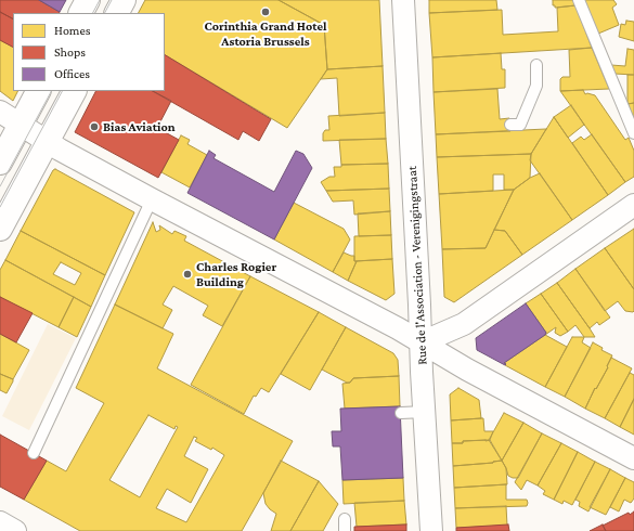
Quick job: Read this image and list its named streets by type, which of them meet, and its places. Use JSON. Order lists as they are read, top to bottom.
{
  "streets": {
    "street": ["Rue de l'Association - Verenigingstraat"]
  },
  "places": ["Corinthia Grand Hotel Astoria Brussels", "Bias Aviation", "Charles Rogier Building"],
  "legend": ["Homes", "Shops", "Offices"]
}
